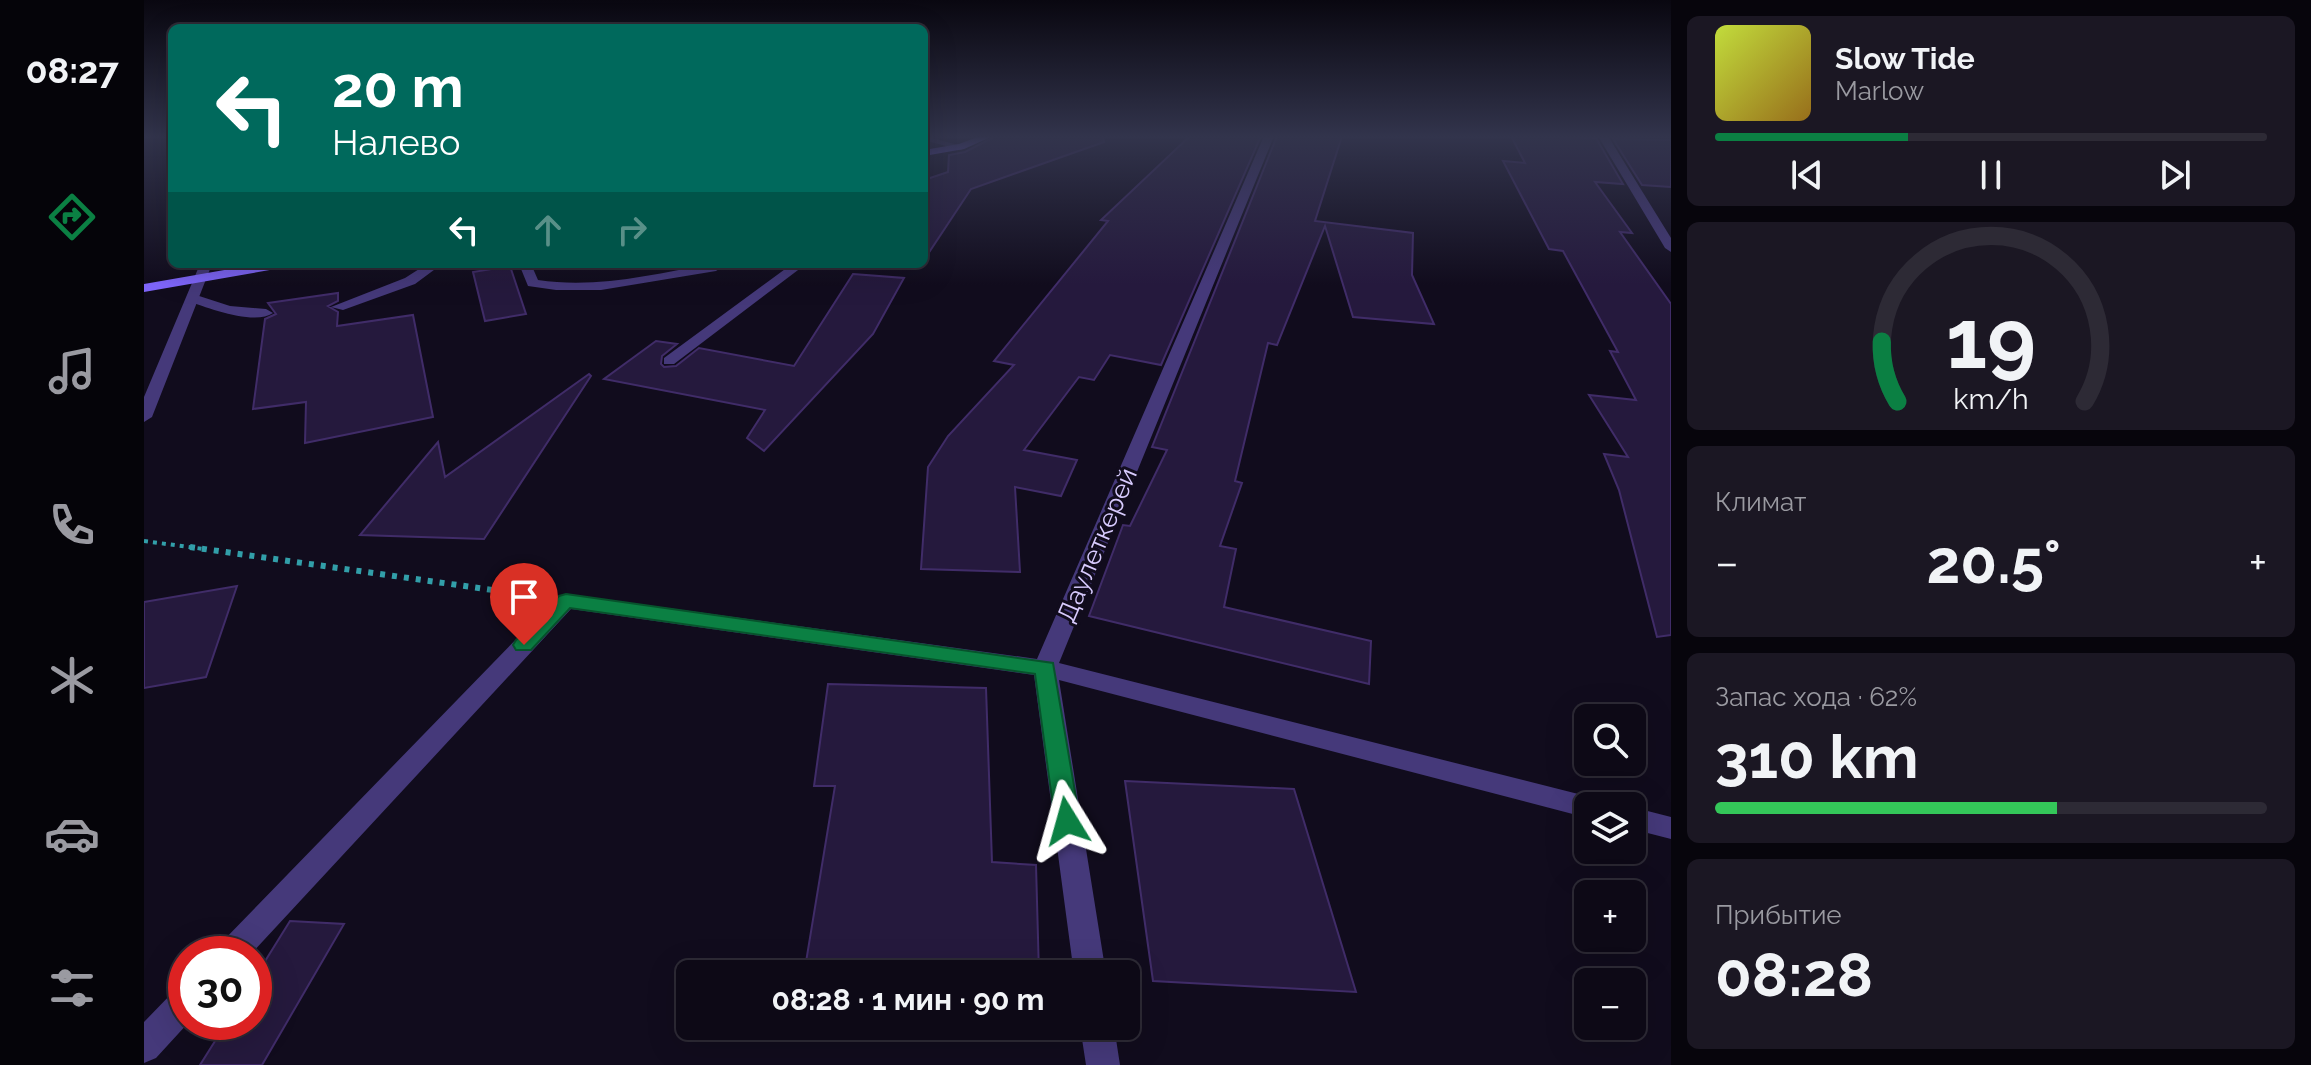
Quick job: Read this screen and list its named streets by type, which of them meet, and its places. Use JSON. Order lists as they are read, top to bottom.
{
  "streets": {
    "street": ["Даулеткерей"]
  },
  "page": {
    "tabs": "08:27",
    "turn": ["20 m", "Налево"],
    "song": ["Slow Tide", "Marlow"],
    "tile": [
      "Климат",
      ["Запас хода · 62%", "310 km"],
      ["Прибытие", "08:28"]
    ],
    "heat": ["−", "20.5°", "+"],
    "map_buttons": ["+", "−"],
    "limit": "30",
    "trip": "08:28 · 1 мин · 90 m",
    "gauge": ["19", "km/h"]
  }
}
